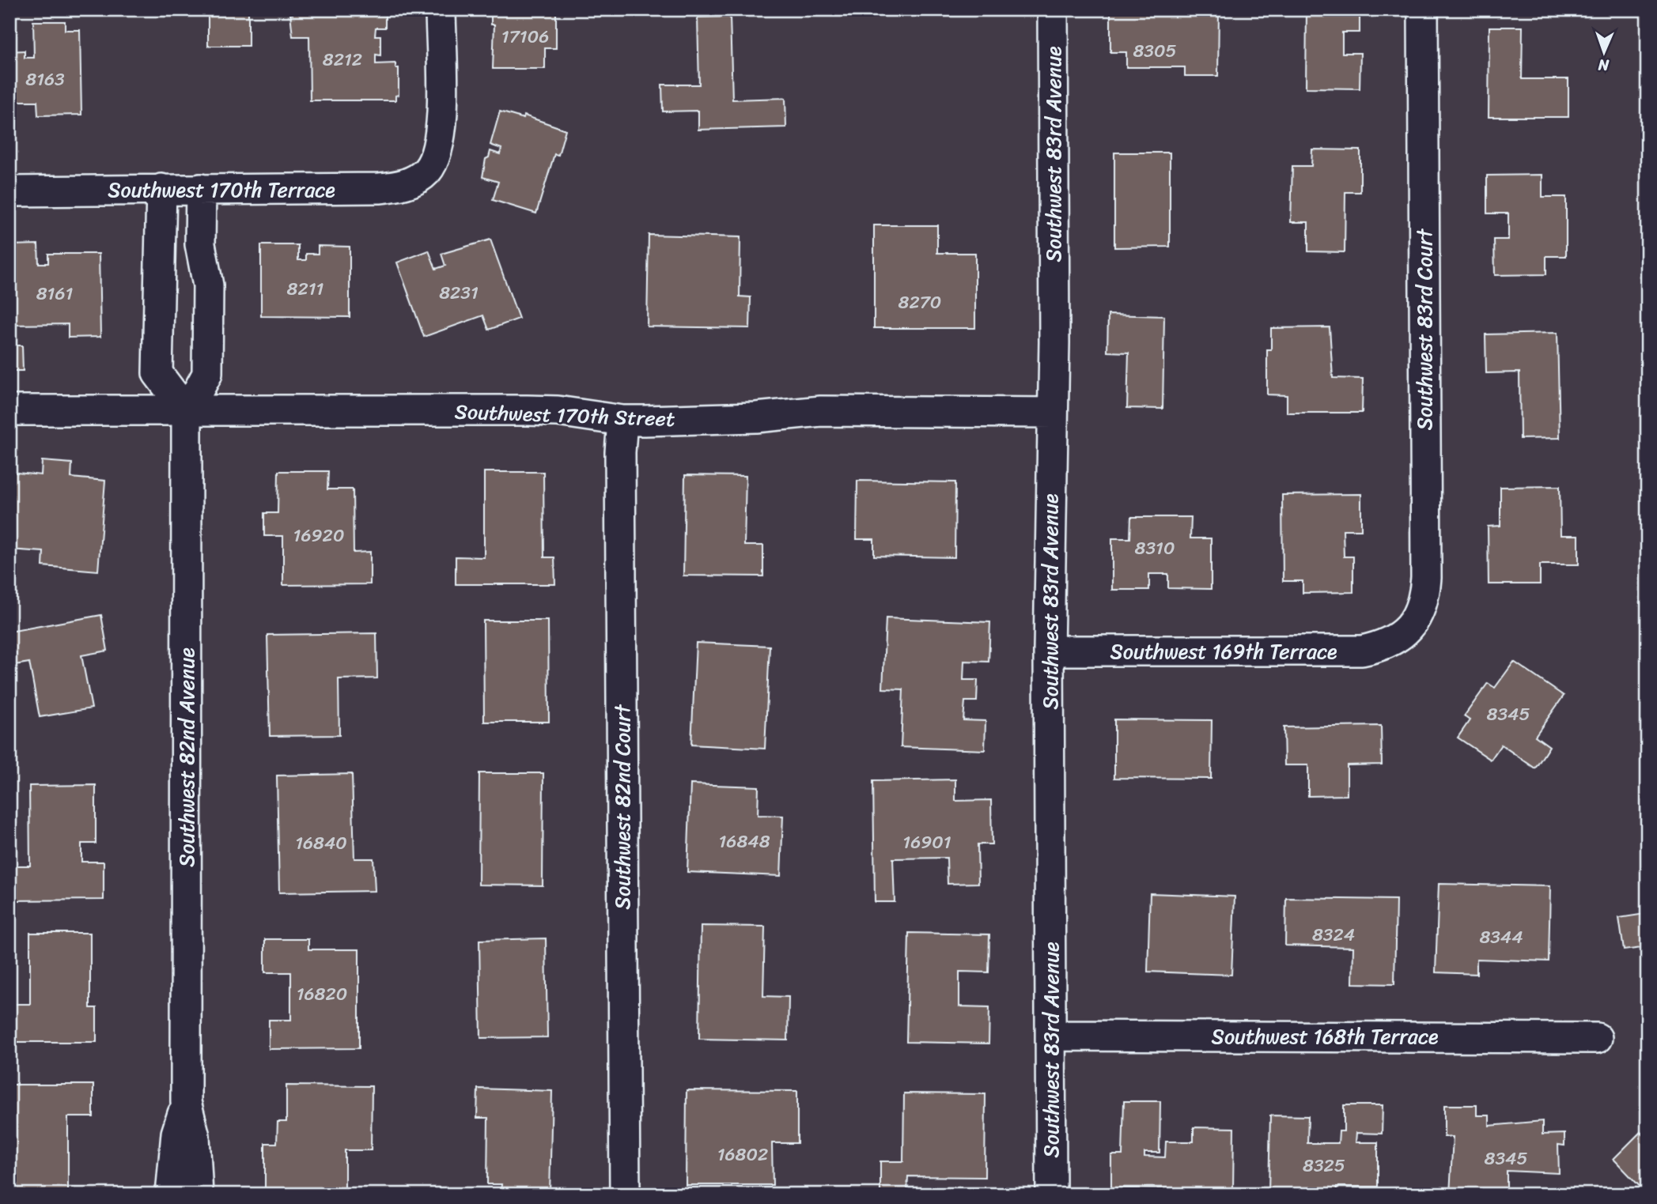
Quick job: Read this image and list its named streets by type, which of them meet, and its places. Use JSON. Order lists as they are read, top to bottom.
{
  "streets": {
    "street": [
      "Southwest 83rd Avenue",
      "Southwest 170th Terrace",
      "Southwest 83rd Court",
      "Southwest 170th Street",
      "Southwest 169th Terrace",
      "Southwest 82nd Avenue",
      "Southwest 82nd Court",
      "Southwest 168th Terrace"
    ]
  },
  "crossings": [
    ["Southwest 83rd Avenue", "Southwest 170th Street"],
    ["Southwest 83rd Avenue", "Southwest 169th Terrace"],
    ["Southwest 83rd Avenue", "Southwest 168th Terrace"],
    ["Southwest 170th Terrace", "Southwest 82nd Avenue"],
    ["Southwest 83rd Court", "Southwest 169th Terrace"],
    ["Southwest 170th Street", "Southwest 82nd Avenue"],
    ["Southwest 170th Street", "Southwest 82nd Court"]
  ],
  "house_numbers": [
    "17106",
    "8305",
    "8212",
    "8163",
    "8211",
    "8231",
    "8161",
    "8270",
    "16920",
    "8310",
    "8345",
    "16848",
    "16901",
    "16840",
    "8324",
    "8344",
    "16820",
    "16802",
    "8345",
    "8325"
  ],
  "north": "bottom"
}
